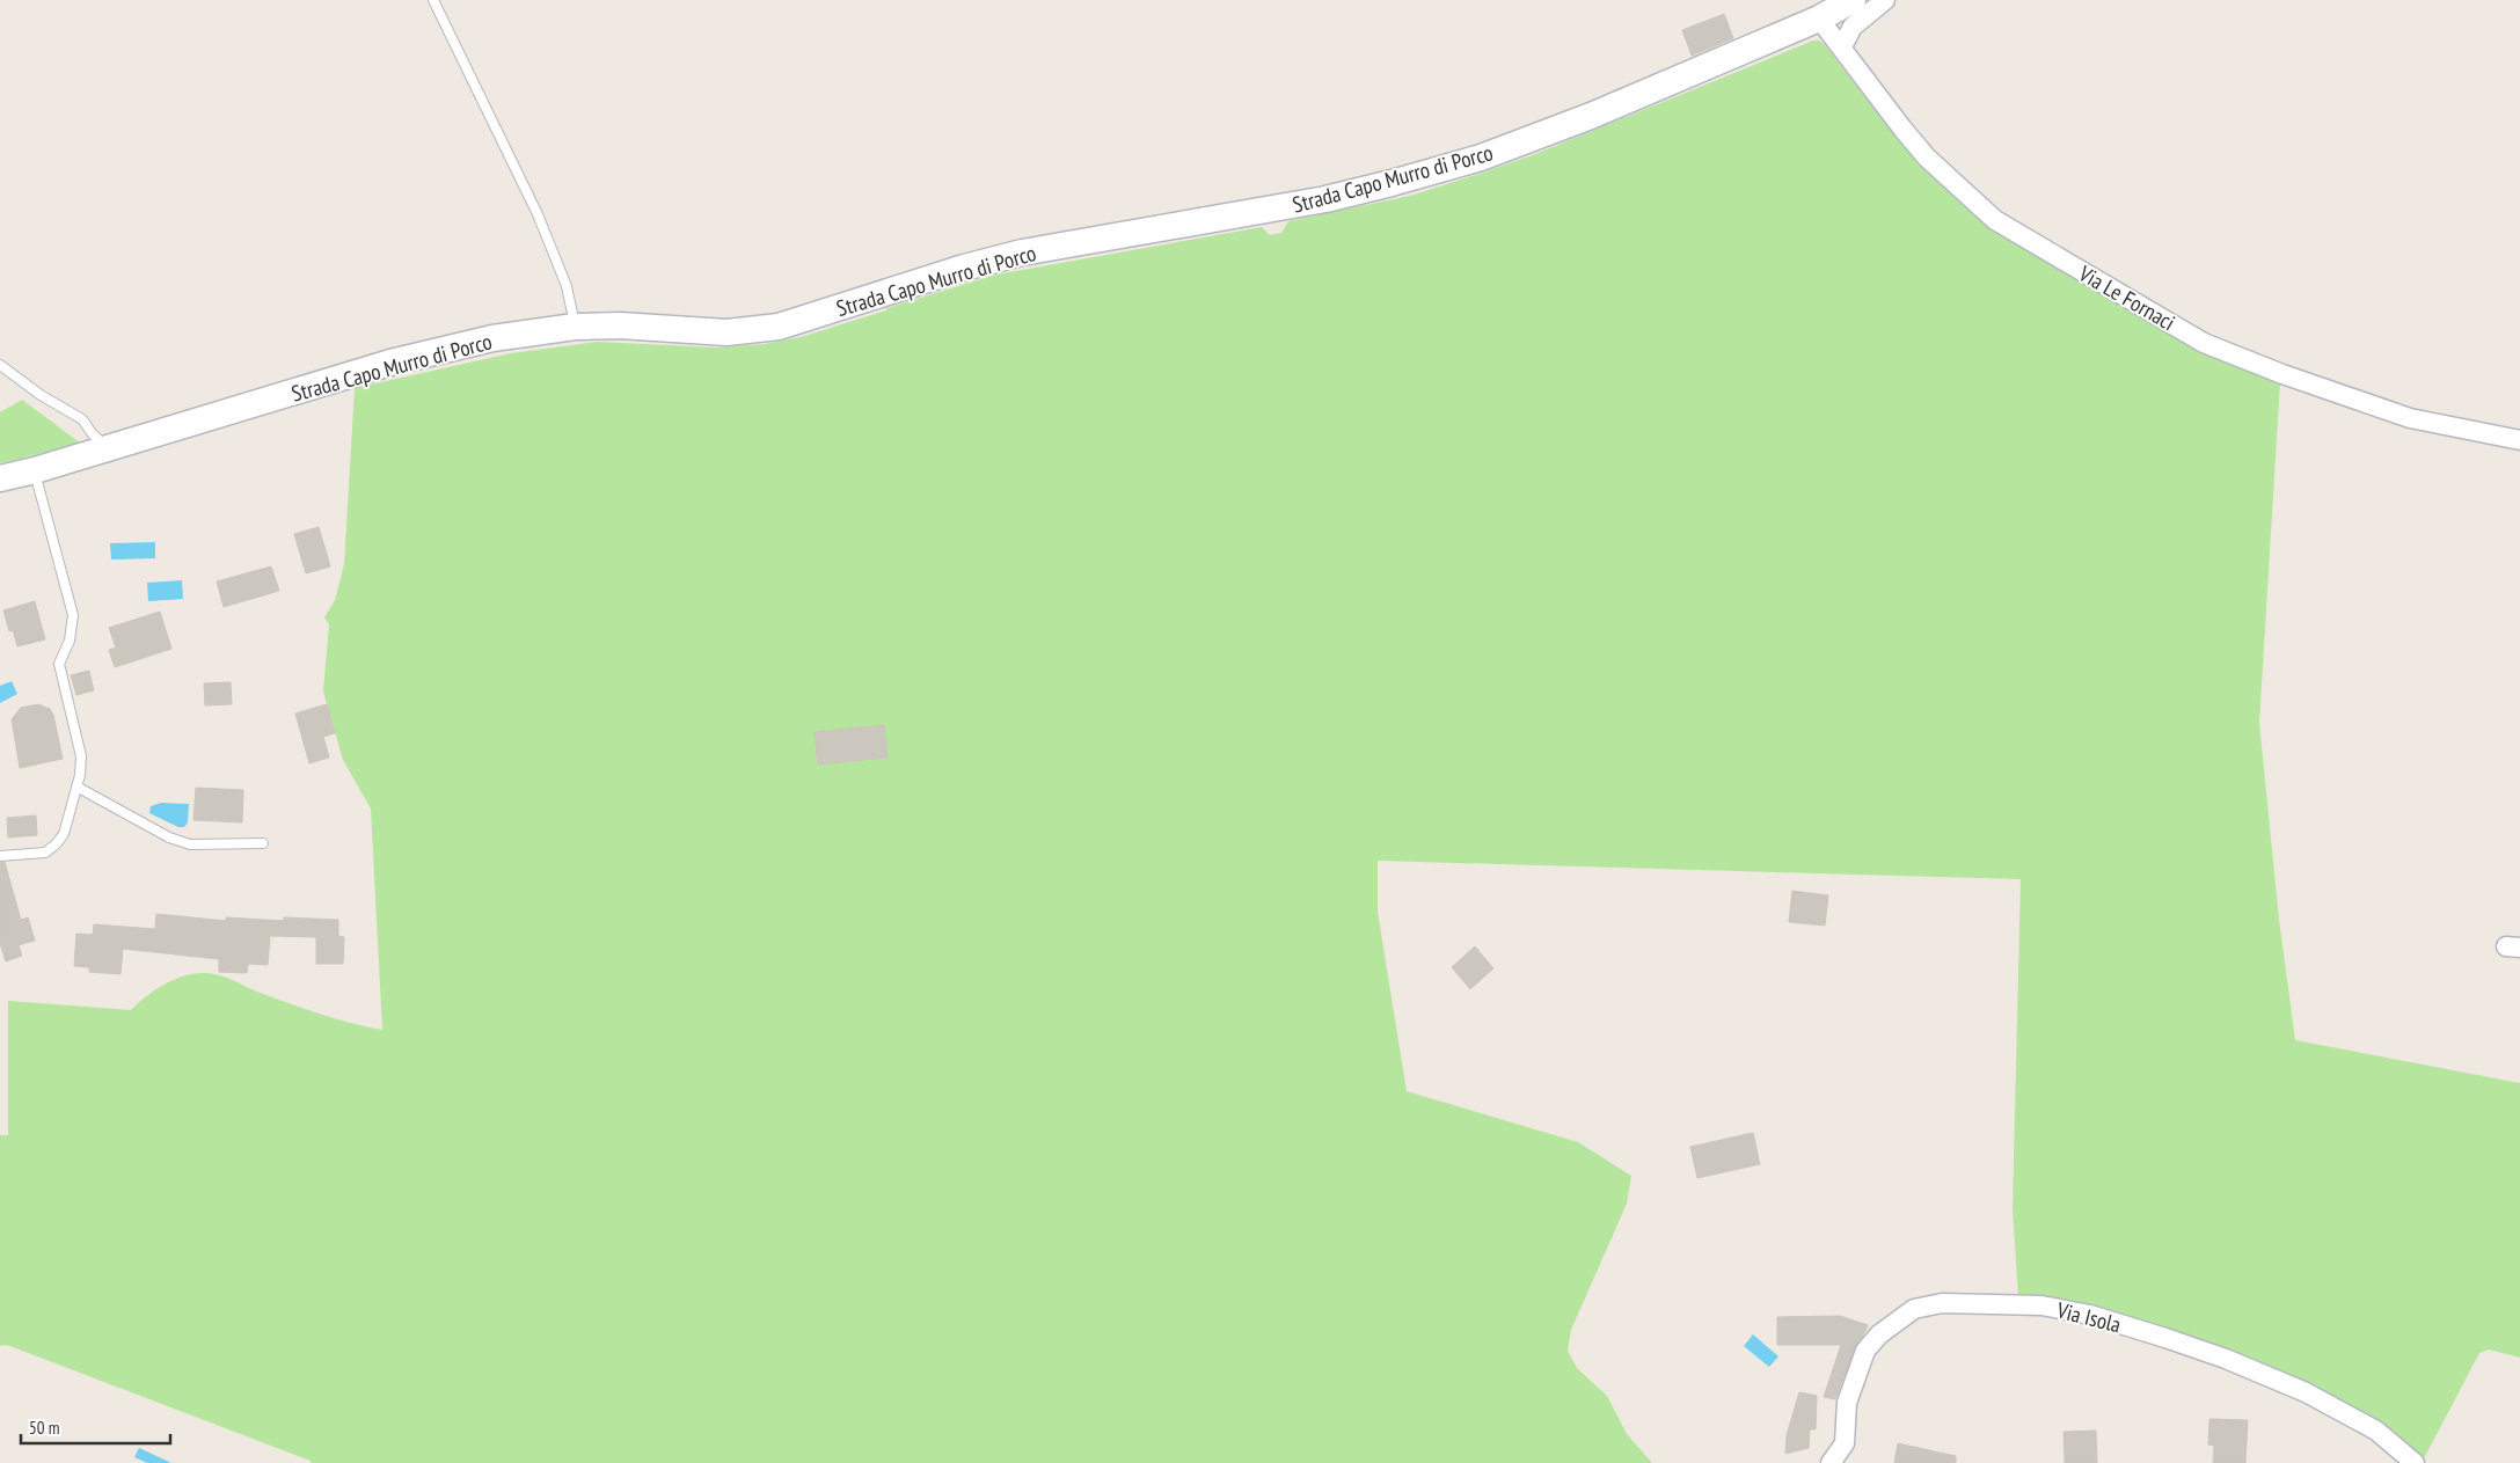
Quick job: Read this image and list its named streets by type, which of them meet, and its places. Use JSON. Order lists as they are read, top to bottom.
{
  "streets": {
    "street": ["Strada Capo Murro di Porco", "Via Le Fornaci", "Via Isola"]
  },
  "crossings": [
    ["Strada Capo Murro di Porco", "Via Le Fornaci"]
  ],
  "scale_bar": "50 m"
}
